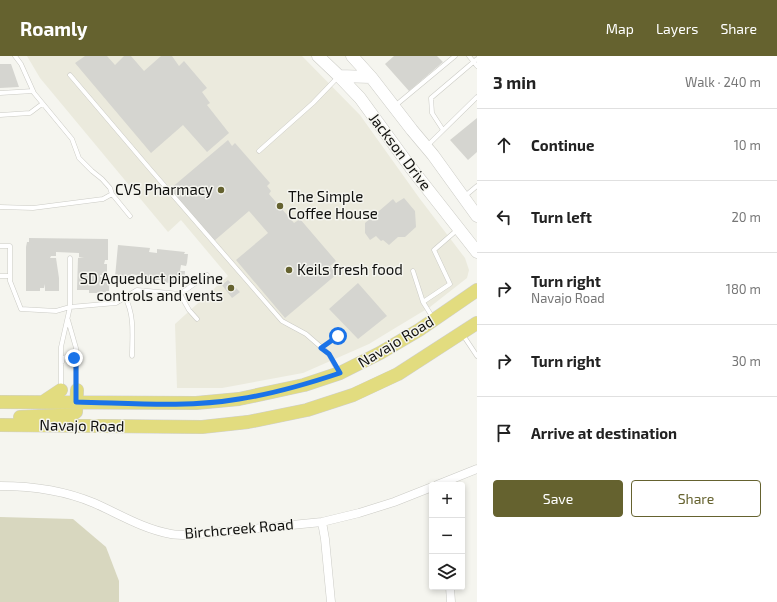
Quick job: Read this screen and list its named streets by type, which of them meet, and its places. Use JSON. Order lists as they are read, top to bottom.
{
  "streets": {
    "main road": ["Jackson Drive", "Navajo Road"],
    "street": ["Birchcreek Road"]
  },
  "places": [
    "CVS Pharmacy",
    "The Simple Coffee House",
    "Keils fresh food",
    "SD Aqueduct pipeline controls and vents"
  ],
  "page": {
    "header": "Roamly",
    "nav": ["Map", "Layers", "Share"],
    "heading": ["3 min", "Walk · 240 m"],
    "list": [
      ["Continue", "10 m"],
      ["Turn left", "20 m"],
      ["Turn right", "Navajo Road", "180 m"],
      ["Turn right", "30 m"],
      "Arrive at destination"
    ],
    "buttons": ["Save", "Share"],
    "map_buttons": ["+", "−"]
  }
}
